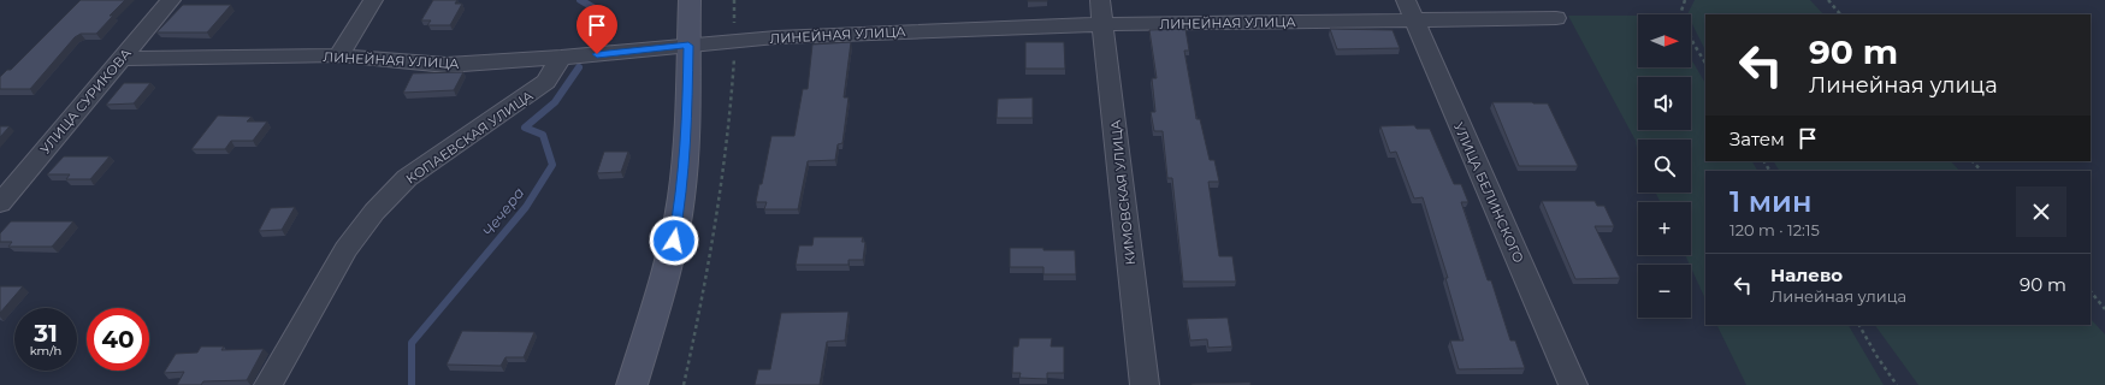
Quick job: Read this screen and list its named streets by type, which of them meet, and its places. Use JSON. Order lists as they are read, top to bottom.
{
  "streets": {
    "street": [
      "ЛИНЕЙНАЯ УЛИЦА",
      "УЛИЦА СУРИКОВА",
      "КОПАЕВСКАЯ УЛИЦА",
      "КИМОВСКАЯ УЛИЦА",
      "УЛИЦА БЕЛИНСКОГО"
    ]
  },
  "crossings": [
    ["ЛИНЕЙНАЯ УЛИЦА", "УЛИЦА СУРИКОВА"],
    ["ЛИНЕЙНАЯ УЛИЦА", "КОПАЕВСКАЯ УЛИЦА"],
    ["ЛИНЕЙНАЯ УЛИЦА", "КИМОВСКАЯ УЛИЦА"],
    ["ЛИНЕЙНАЯ УЛИЦА", "УЛИЦА БЕЛИНСКОГО"]
  ],
  "water": ["Чечера"],
  "north": "right",
  "page": {
    "map_buttons": ["+", "−"],
    "turn": ["90 m", "Линейная улица"],
    "then": "Затем",
    "heading": ["1 мин", "120 m · 12:15"],
    "list": [
      {
        "name": "Налево",
        "note": "Линейная улица",
        "value": "90 m"
      }
    ],
    "speed": "31 km/h",
    "limit": "40"
  }
}
